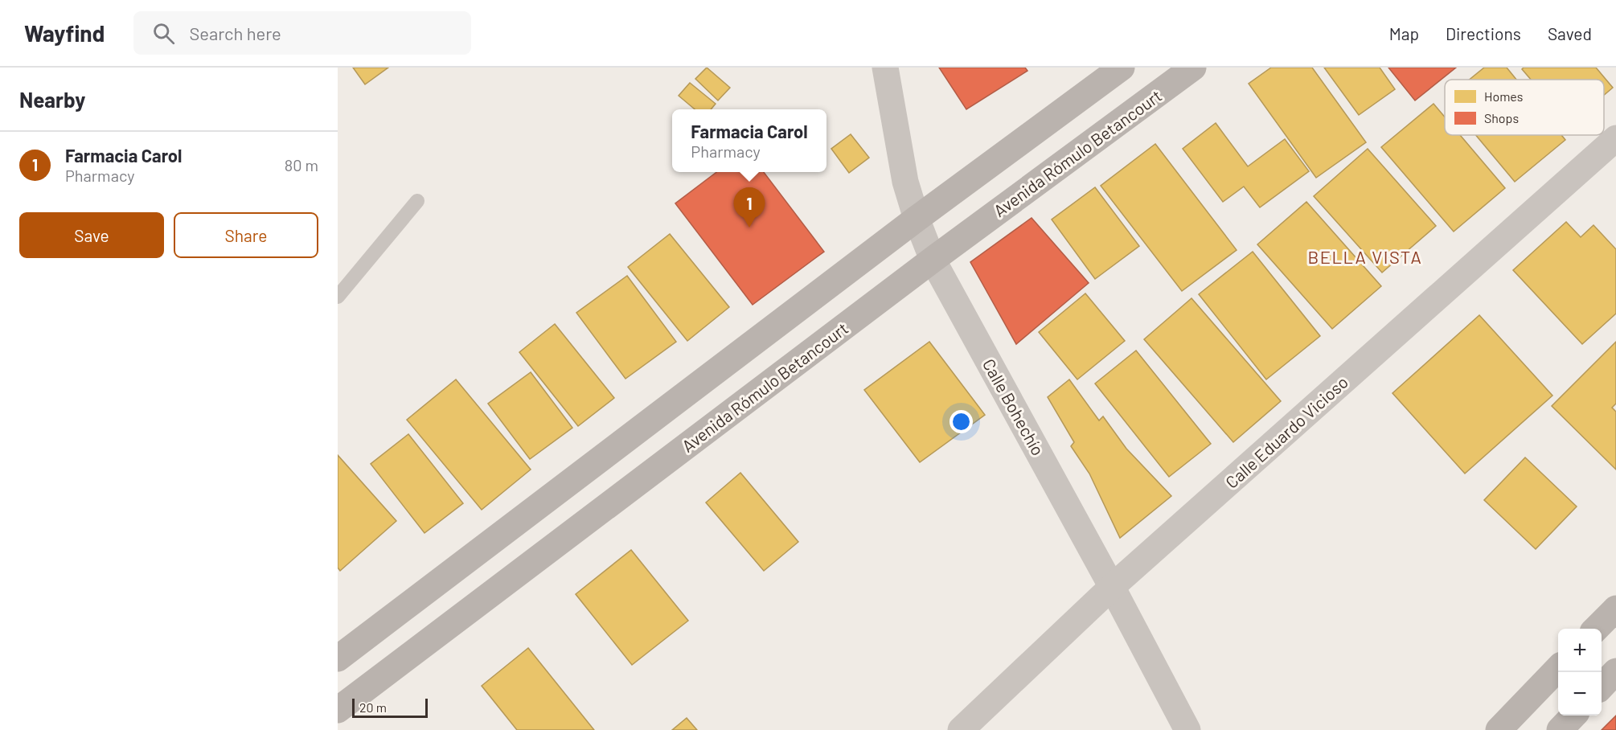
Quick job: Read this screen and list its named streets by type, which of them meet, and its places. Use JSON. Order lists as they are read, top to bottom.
{
  "streets": {
    "main road": ["Avenida Rómulo Betancourt"],
    "street": ["Calle Bohechío", "Calle Eduardo Vicioso"]
  },
  "crossings": [
    ["Avenida Rómulo Betancourt", "Calle Bohechío"],
    ["Calle Bohechío", "Calle Eduardo Vicioso"]
  ],
  "districts": ["BELLA VISTA"],
  "legend": ["Homes", "Shops"],
  "scale_bar": "20 m",
  "page": {
    "header": "Wayfind",
    "search": "Search here",
    "nav": ["Map", "Directions", "Saved"],
    "heading": "Nearby",
    "popup": ["Farmacia Carol", "Pharmacy"],
    "list": [
      {
        "mark": "1",
        "name": "Farmacia Carol",
        "note": "Pharmacy",
        "value": "80 m"
      }
    ],
    "pins": "1",
    "buttons": ["Save", "Share"],
    "map_buttons": ["+", "−"],
    "scale": "20 m"
  }
}
